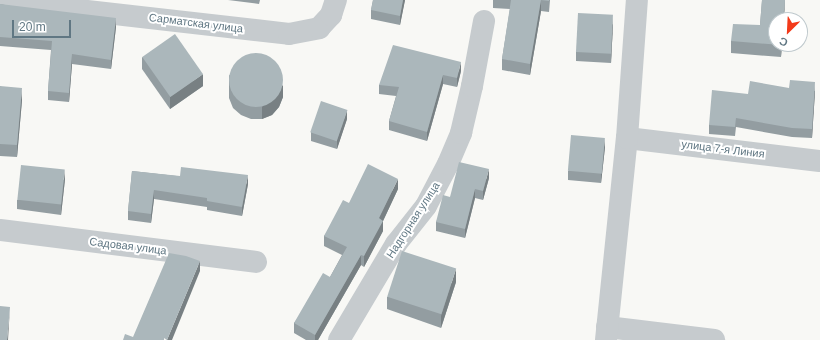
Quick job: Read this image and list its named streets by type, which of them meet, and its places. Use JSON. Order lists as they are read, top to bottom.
{
  "streets": {
    "street": [
      "Сарматская улица",
      "улица 7-я Линия",
      "Надгорная улица",
      "Садовая улица"
    ]
  },
  "scale_bar": "20 m",
  "north": "bottom left"
}
